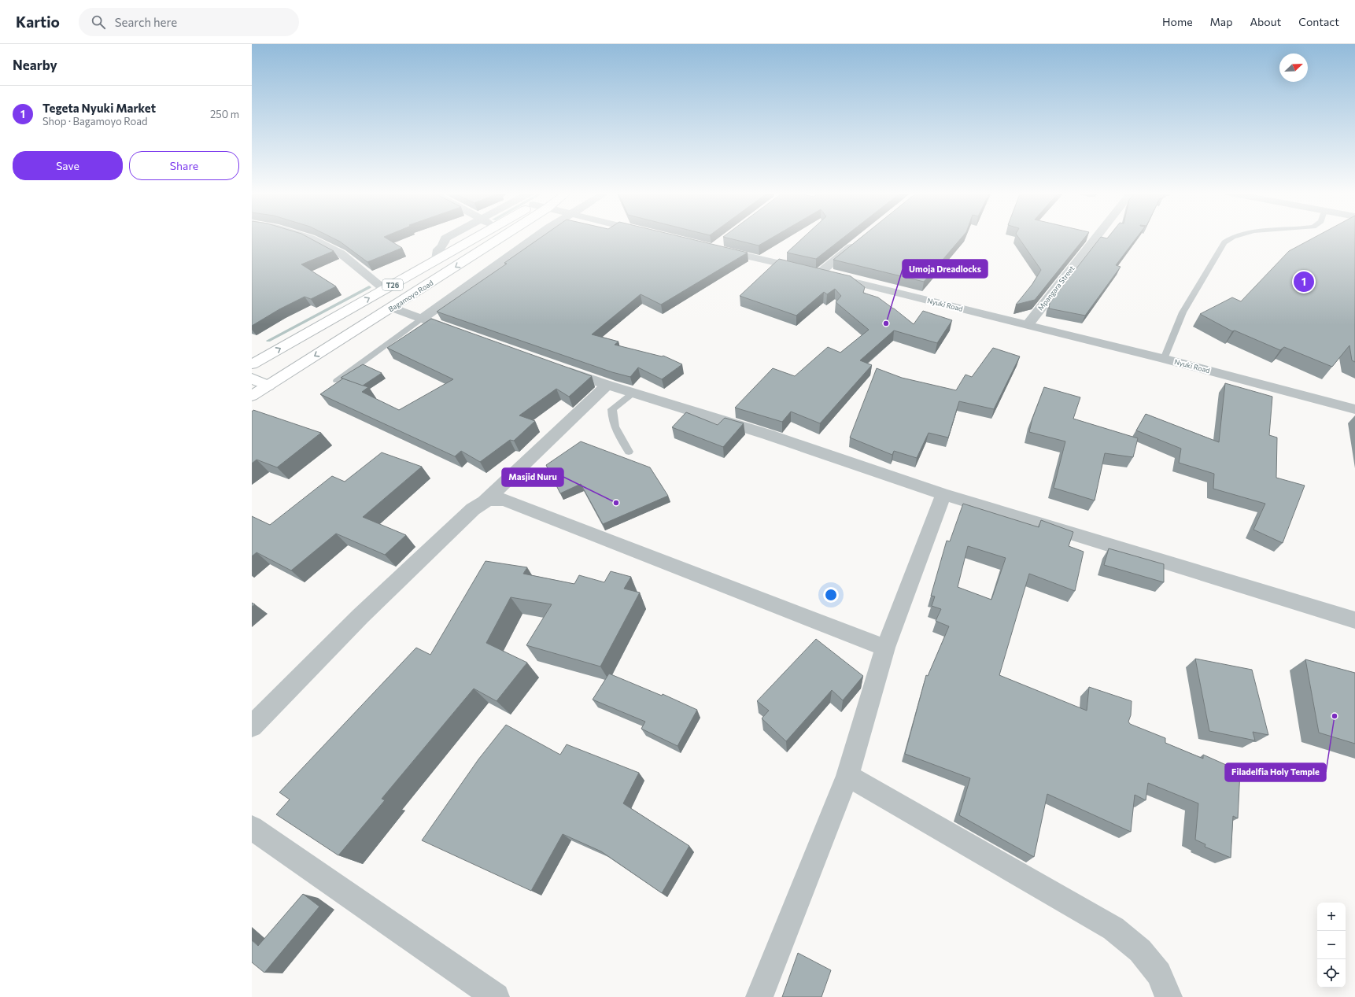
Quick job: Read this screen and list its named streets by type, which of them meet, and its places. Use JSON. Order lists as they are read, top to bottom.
{
  "streets": {
    "main road": ["T26", "Bagamoyo Road"],
    "street": ["Mpangara Street", "Nyuki Road"]
  },
  "crossings": [
    ["Mpangara Street", "Nyuki Road"]
  ],
  "places": ["Umoja Dreadlocks", "Masjid Nuru", "Filadelfia Holy Temple"],
  "north": "top right",
  "page": {
    "header": "Kartio",
    "search": "Search here",
    "nav": [
      "Home",
      "Map",
      "About",
      "Contact"
    ],
    "heading": "Nearby",
    "list": [
      {
        "mark": "1",
        "name": "Tegeta Nyuki Market",
        "note": "Shop · Bagamoyo Road",
        "value": "250 m"
      }
    ],
    "buttons": ["Save", "Share"],
    "pins": "1",
    "map_buttons": ["+", "−"]
  }
}
